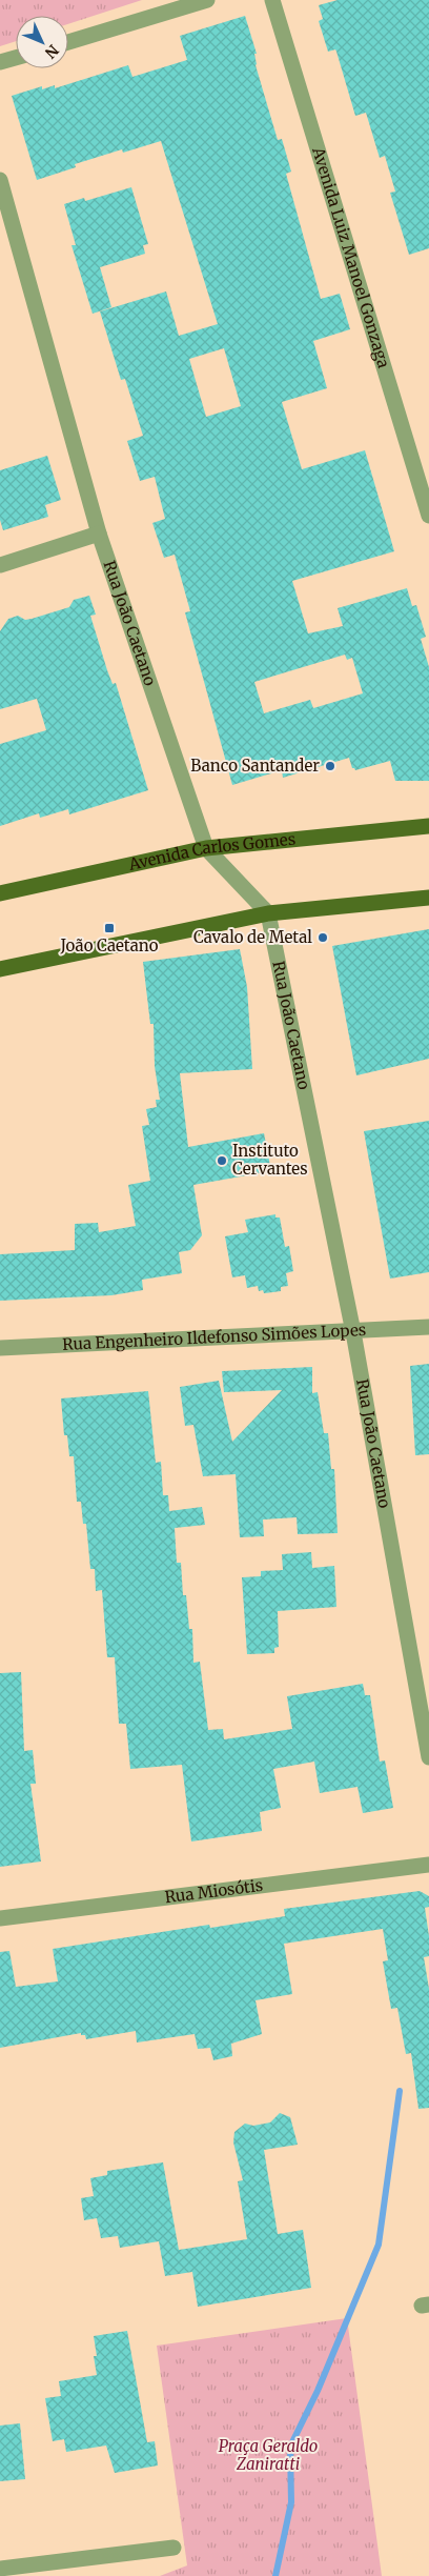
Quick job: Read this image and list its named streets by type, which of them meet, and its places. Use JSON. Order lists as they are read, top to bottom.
{
  "streets": {
    "main road": ["Avenida Carlos Gomes"],
    "street": [
      "Avenida Luiz Manoel Gonzaga",
      "Rua João Caetano",
      "Rua Engenheiro Ildefonso Simões Lopes",
      "Rua Miosótis"
    ]
  },
  "crossings": [
    ["Rua João Caetano", "Avenida Carlos Gomes"],
    ["Rua João Caetano", "Rua Engenheiro Ildefonso Simões Lopes"]
  ],
  "parks": ["Praça Geraldo Zaniratti"],
  "places": {
    "other": ["Banco Santander", "Cavalo de Metal", "Instituto Cervantes"],
    "transit": ["João Caetano"]
  },
  "north": "bottom right"
}
